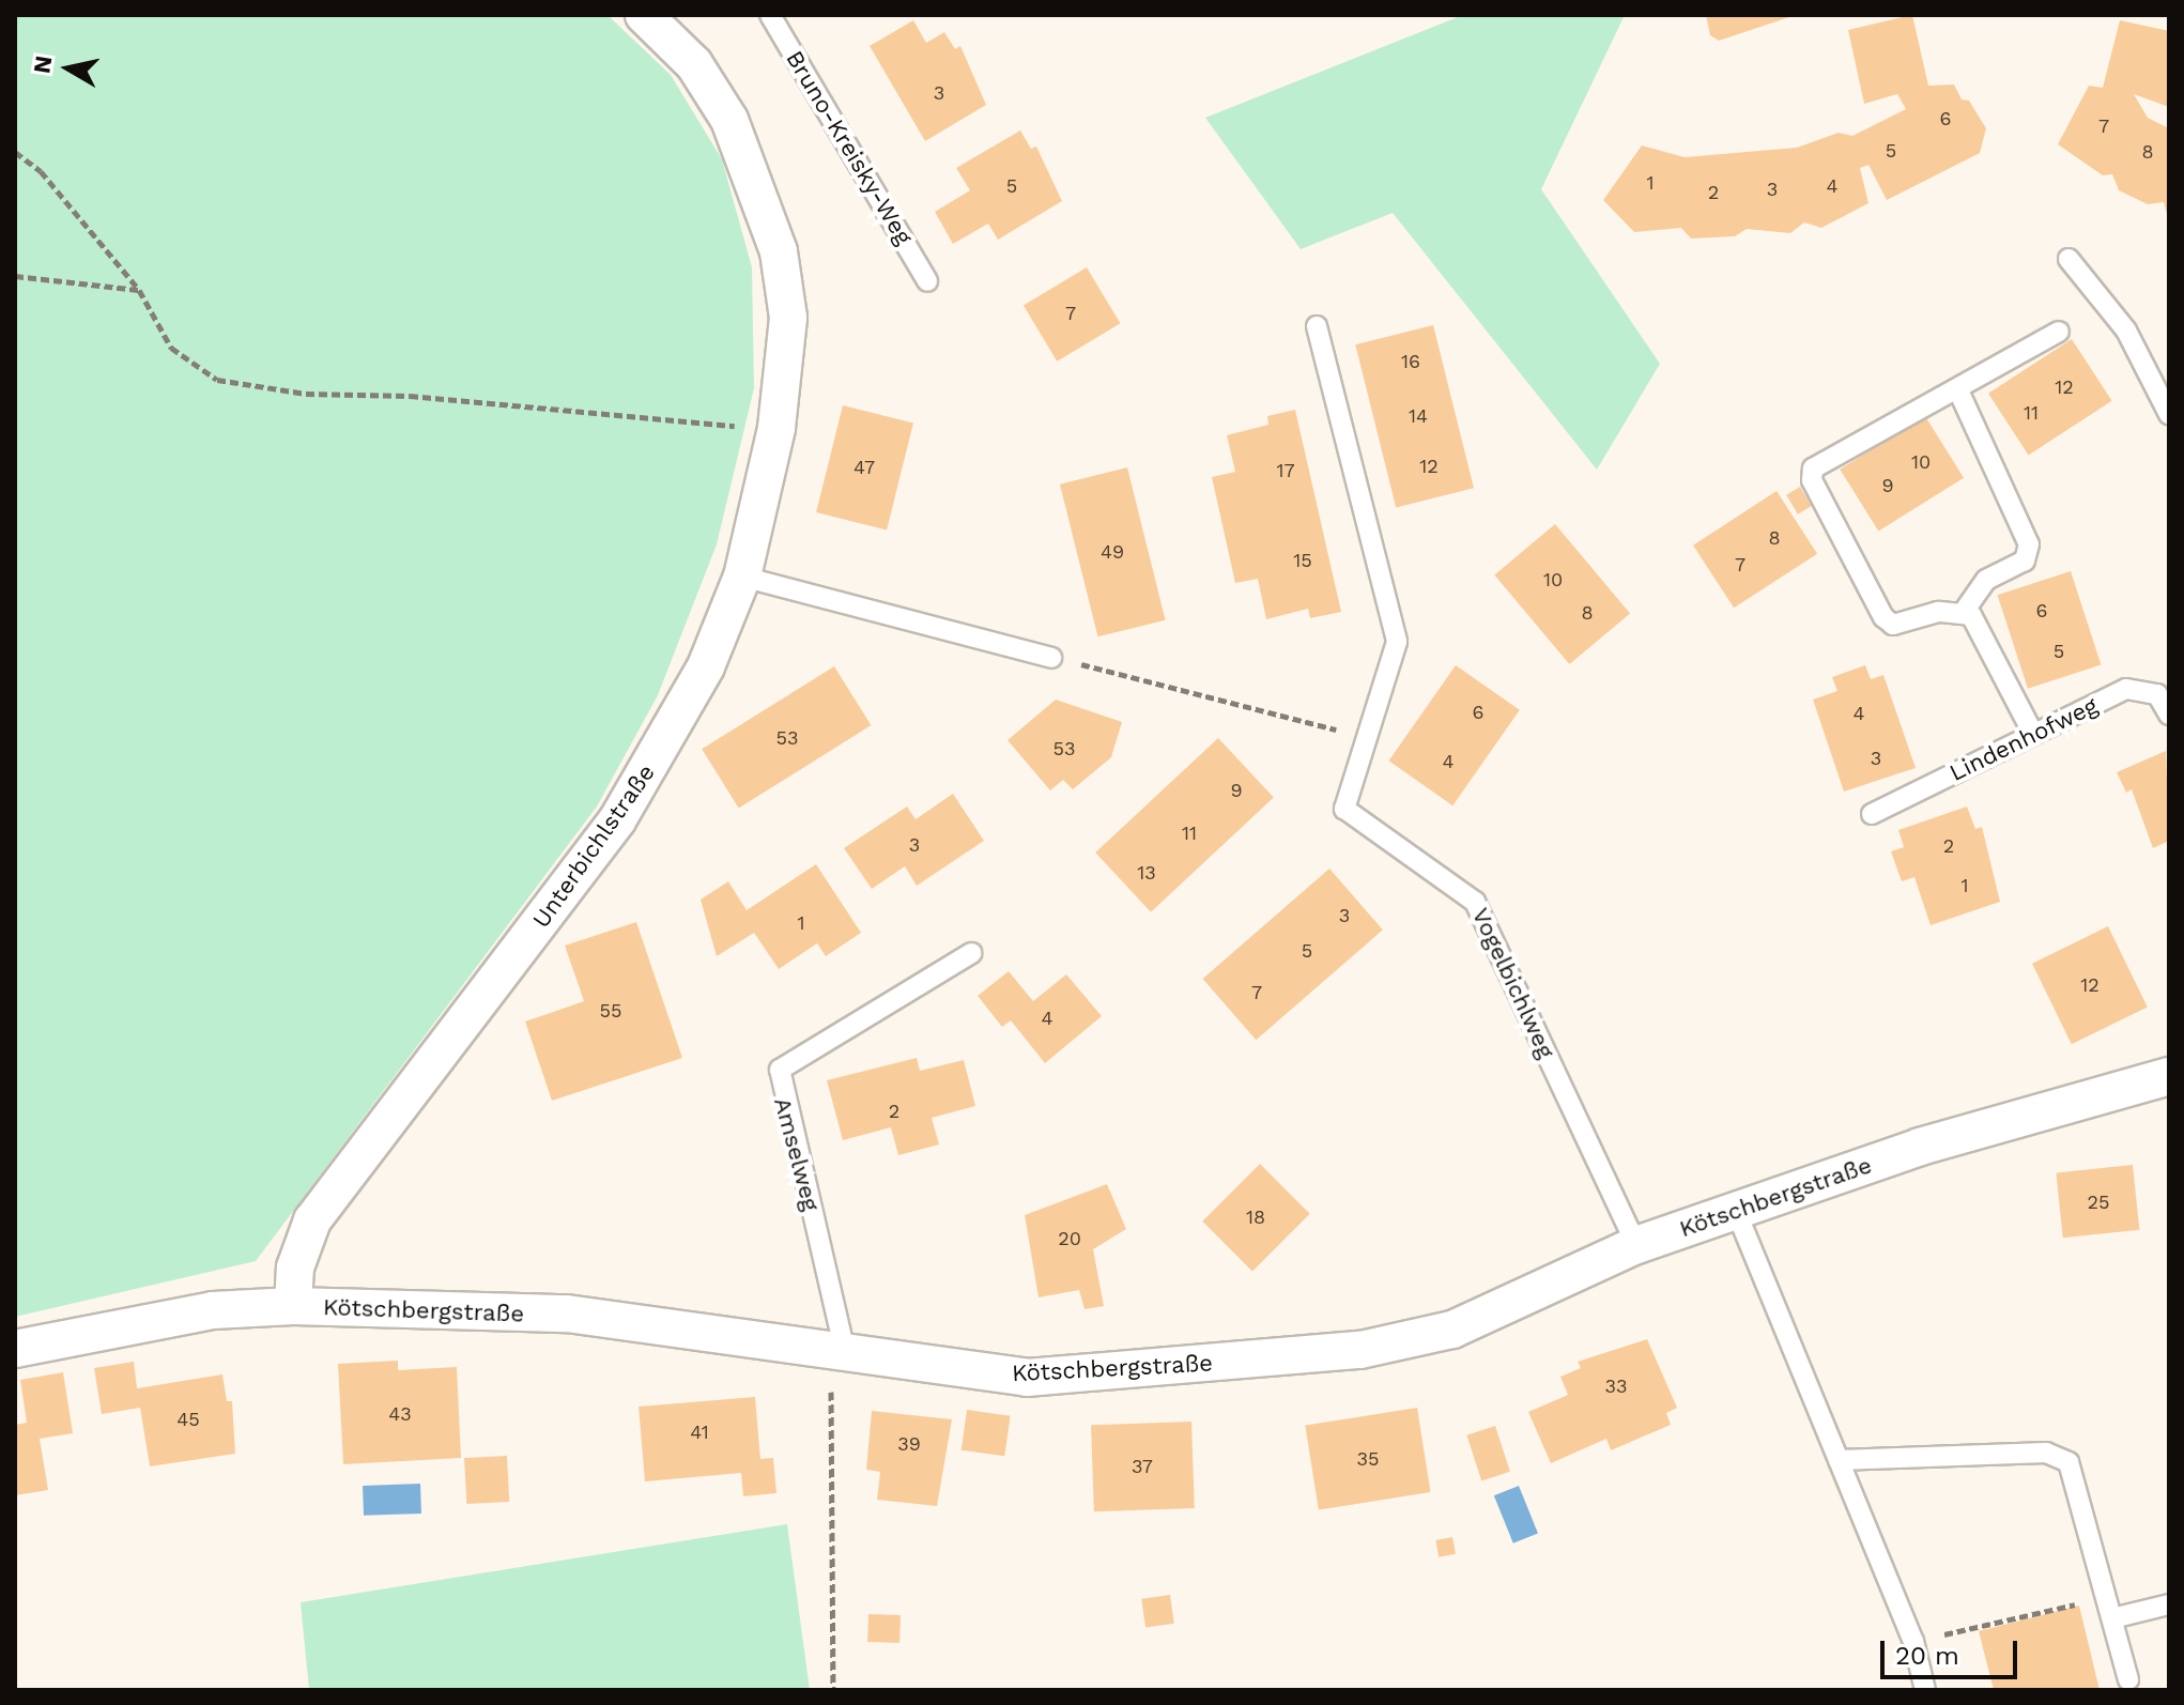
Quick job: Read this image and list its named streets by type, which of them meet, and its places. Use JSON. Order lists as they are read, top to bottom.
{
  "streets": {
    "street": ["Unterbichlstraße", "Kötschbergstraße"],
    "lane": [
      "Bruno-Kreisky-Weg",
      "Lindenhofweg",
      "Vogelbichlweg",
      "Amselweg"
    ]
  },
  "crossings": [
    ["Unterbichlstraße", "Kötschbergstraße"],
    ["Vogelbichlweg", "Kötschbergstraße"],
    ["Amselweg", "Kötschbergstraße"]
  ],
  "house_numbers": [
    "3",
    "6",
    "7",
    "5",
    "8",
    "1",
    "5",
    "4",
    "3",
    "2",
    "7",
    "16",
    "12",
    "11",
    "14",
    "10",
    "12",
    "47",
    "17",
    "9",
    "8",
    "49",
    "15",
    "7",
    "10",
    "6",
    "8",
    "5",
    "6",
    "4",
    "53",
    "53",
    "3",
    "4",
    "9",
    "11",
    "3",
    "2",
    "13",
    "1",
    "3",
    "1",
    "5",
    "12",
    "7",
    "55",
    "4",
    "2",
    "25",
    "18",
    "20",
    "33",
    "43",
    "45",
    "41",
    "39",
    "35",
    "37"
  ],
  "scale_bar": "20 m",
  "north": "left"
}
